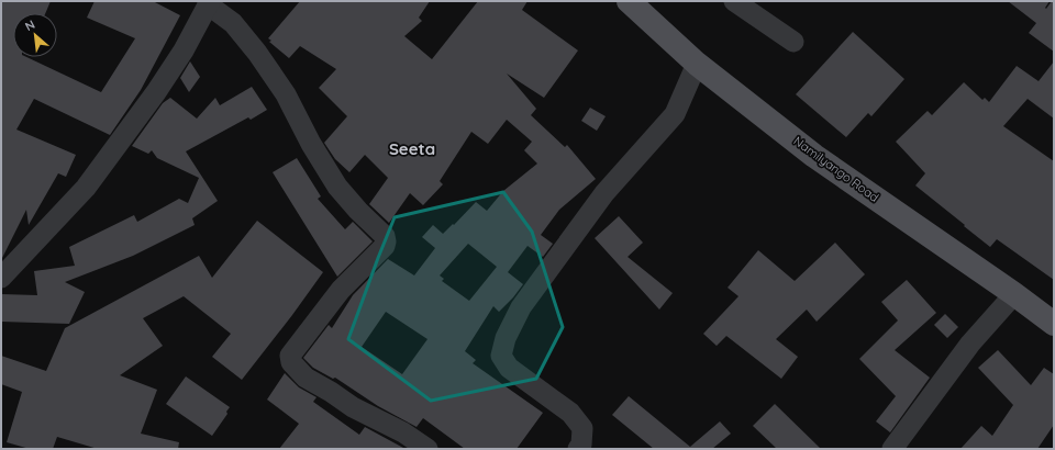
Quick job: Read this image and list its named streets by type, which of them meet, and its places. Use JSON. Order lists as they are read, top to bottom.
{
  "streets": {
    "main road": ["Namilyango Road"]
  },
  "districts": ["Seeta"],
  "north": "top left"
}
